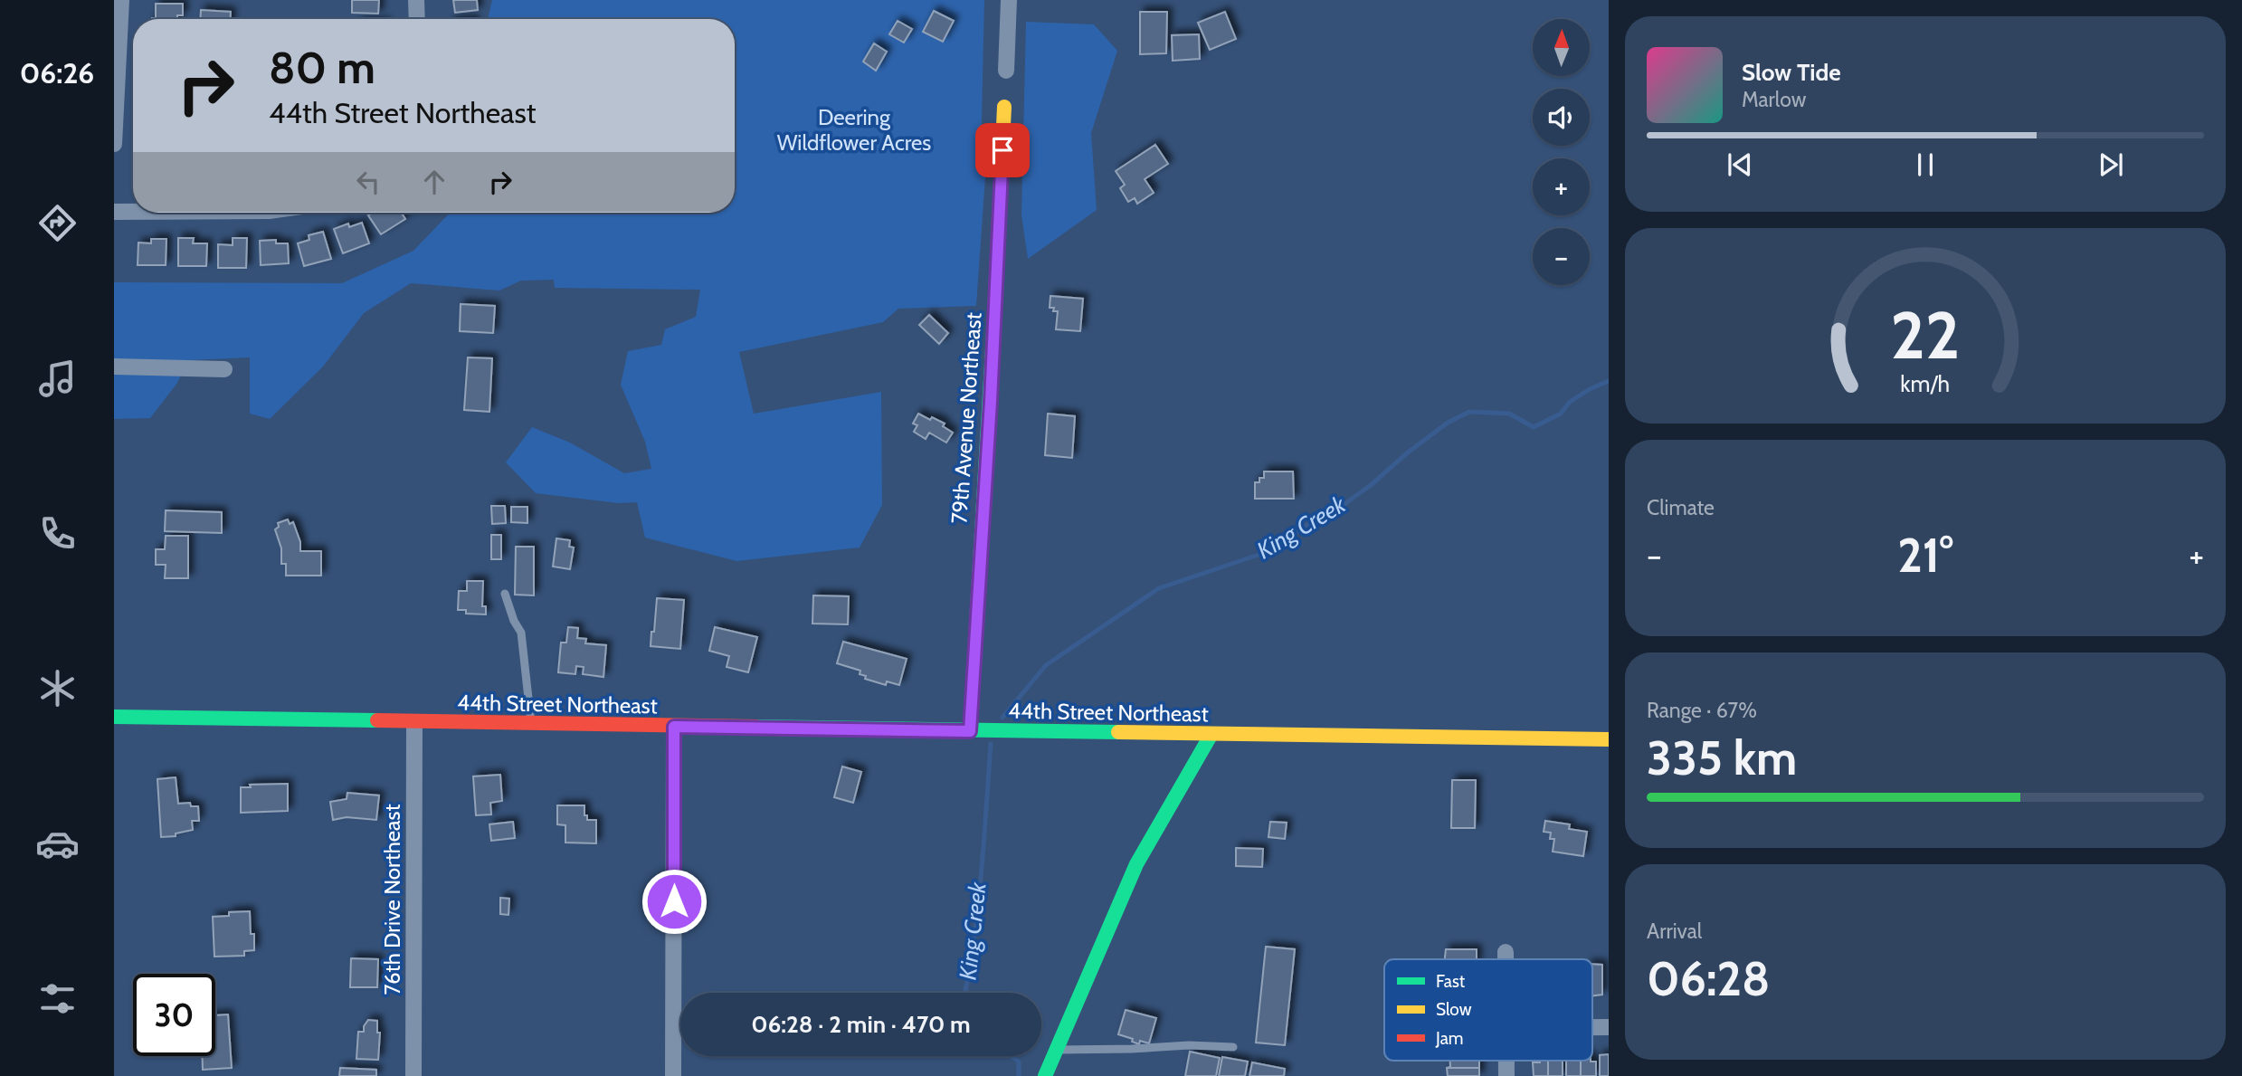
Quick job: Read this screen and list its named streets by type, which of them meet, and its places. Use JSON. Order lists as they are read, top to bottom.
{
  "streets": {
    "street": ["79th Avenue Northeast", "44th Street Northeast", "76th Drive Northeast"]
  },
  "crossings": [
    ["79th Avenue Northeast", "44th Street Northeast"],
    ["44th Street Northeast", "76th Drive Northeast"]
  ],
  "water": ["King Creek"],
  "parks": ["Deering Wildflower Acres"],
  "legend": ["Fast", "Slow", "Jam"],
  "north": "top",
  "page": {
    "tabs": "06:26",
    "map_buttons": ["+", "−"],
    "turn": ["80 m", "44th Street Northeast"],
    "song": ["Slow Tide", "Marlow"],
    "tile": [
      "Climate",
      ["Range · 67%", "335 km"],
      ["Arrival", "06:28"]
    ],
    "heat": ["−", "21°", "+"],
    "limit": "30",
    "trip": "06:28 · 2 min · 470 m",
    "gauge": ["22", "km/h"]
  }
}
